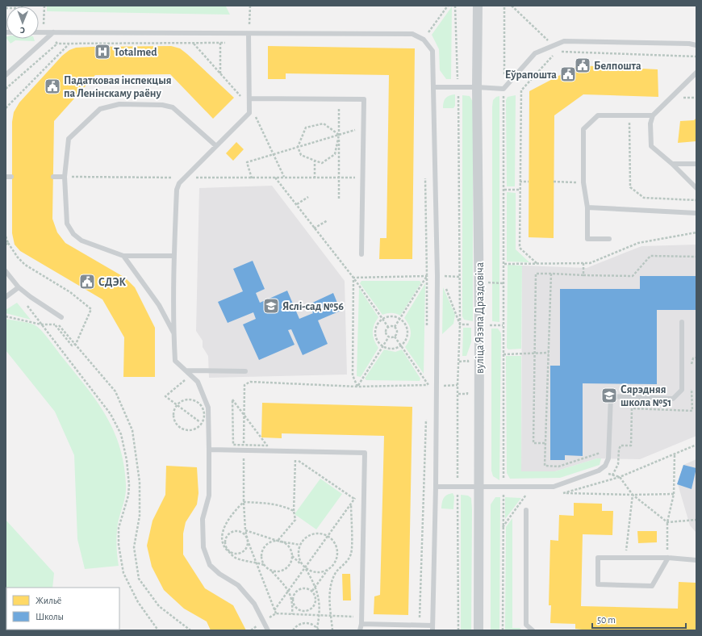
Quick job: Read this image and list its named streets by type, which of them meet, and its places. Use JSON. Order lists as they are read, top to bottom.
{
  "streets": {
    "street": ["вуліца Язэпа Драздовіча"]
  },
  "places": {
    "hospital": ["Totalmed"],
    "public building": [
      "Белпошта",
      "Еўрапошта",
      "Падатковая інспекцыя па Ленінскаму раёну",
      "СДЭК"
    ],
    "school or university": ["Яслі-сад №56", "Сярэдняя школа №51"]
  },
  "legend": ["Жильё", "Школы"],
  "scale_bar": "50 m",
  "north": "bottom"
}
